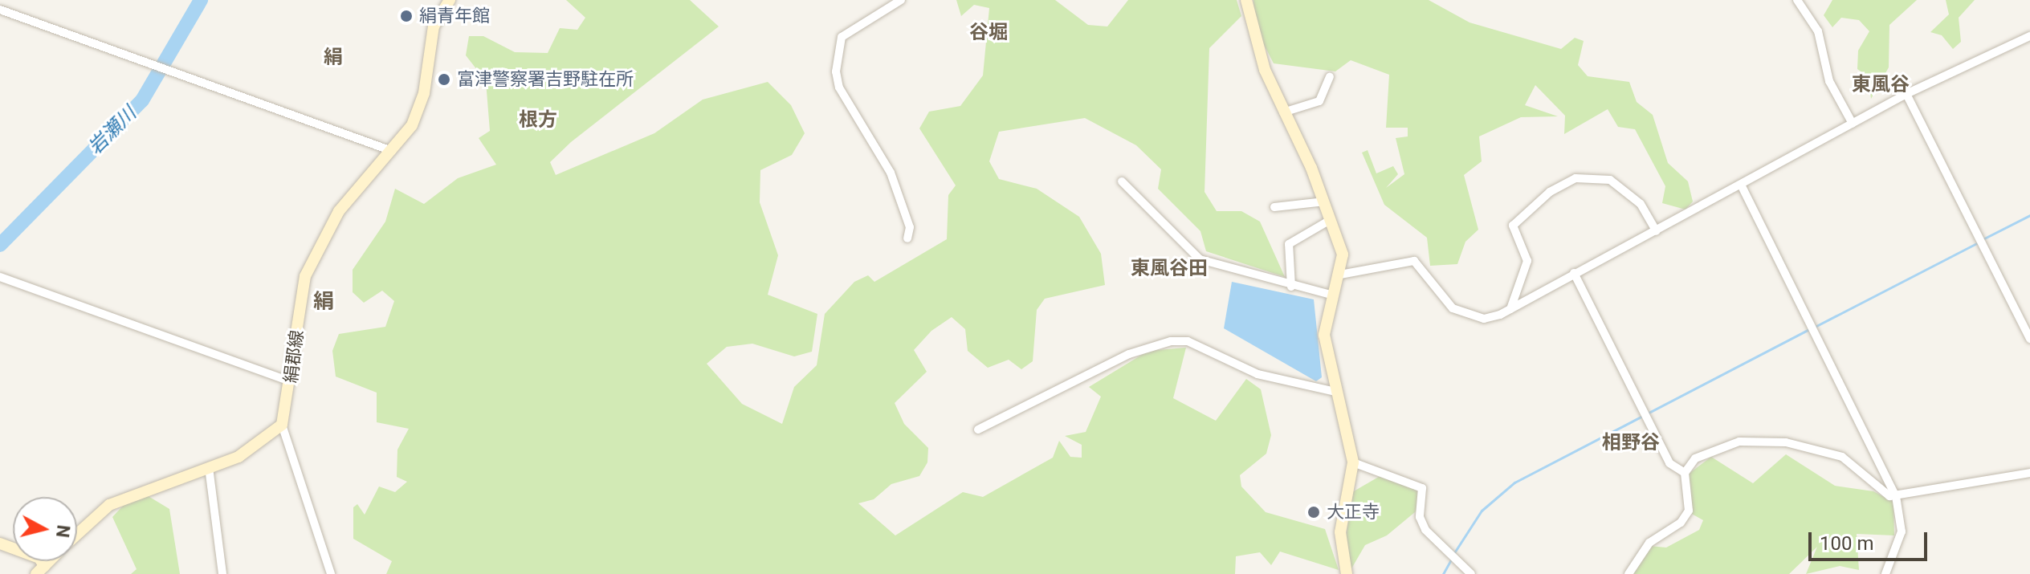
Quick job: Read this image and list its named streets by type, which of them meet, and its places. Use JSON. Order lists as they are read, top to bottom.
{
  "streets": {
    "main road": ["絹郡線"]
  },
  "districts": [
    "谷堀",
    "絹",
    "東風谷",
    "根方",
    "東風谷田",
    "絹",
    "相野谷"
  ],
  "water": ["岩瀬川"],
  "places": ["絹青年館", "富津警察署吉野駐在所", "大正寺"],
  "scale_bar": "100 m",
  "north": "right"
}
